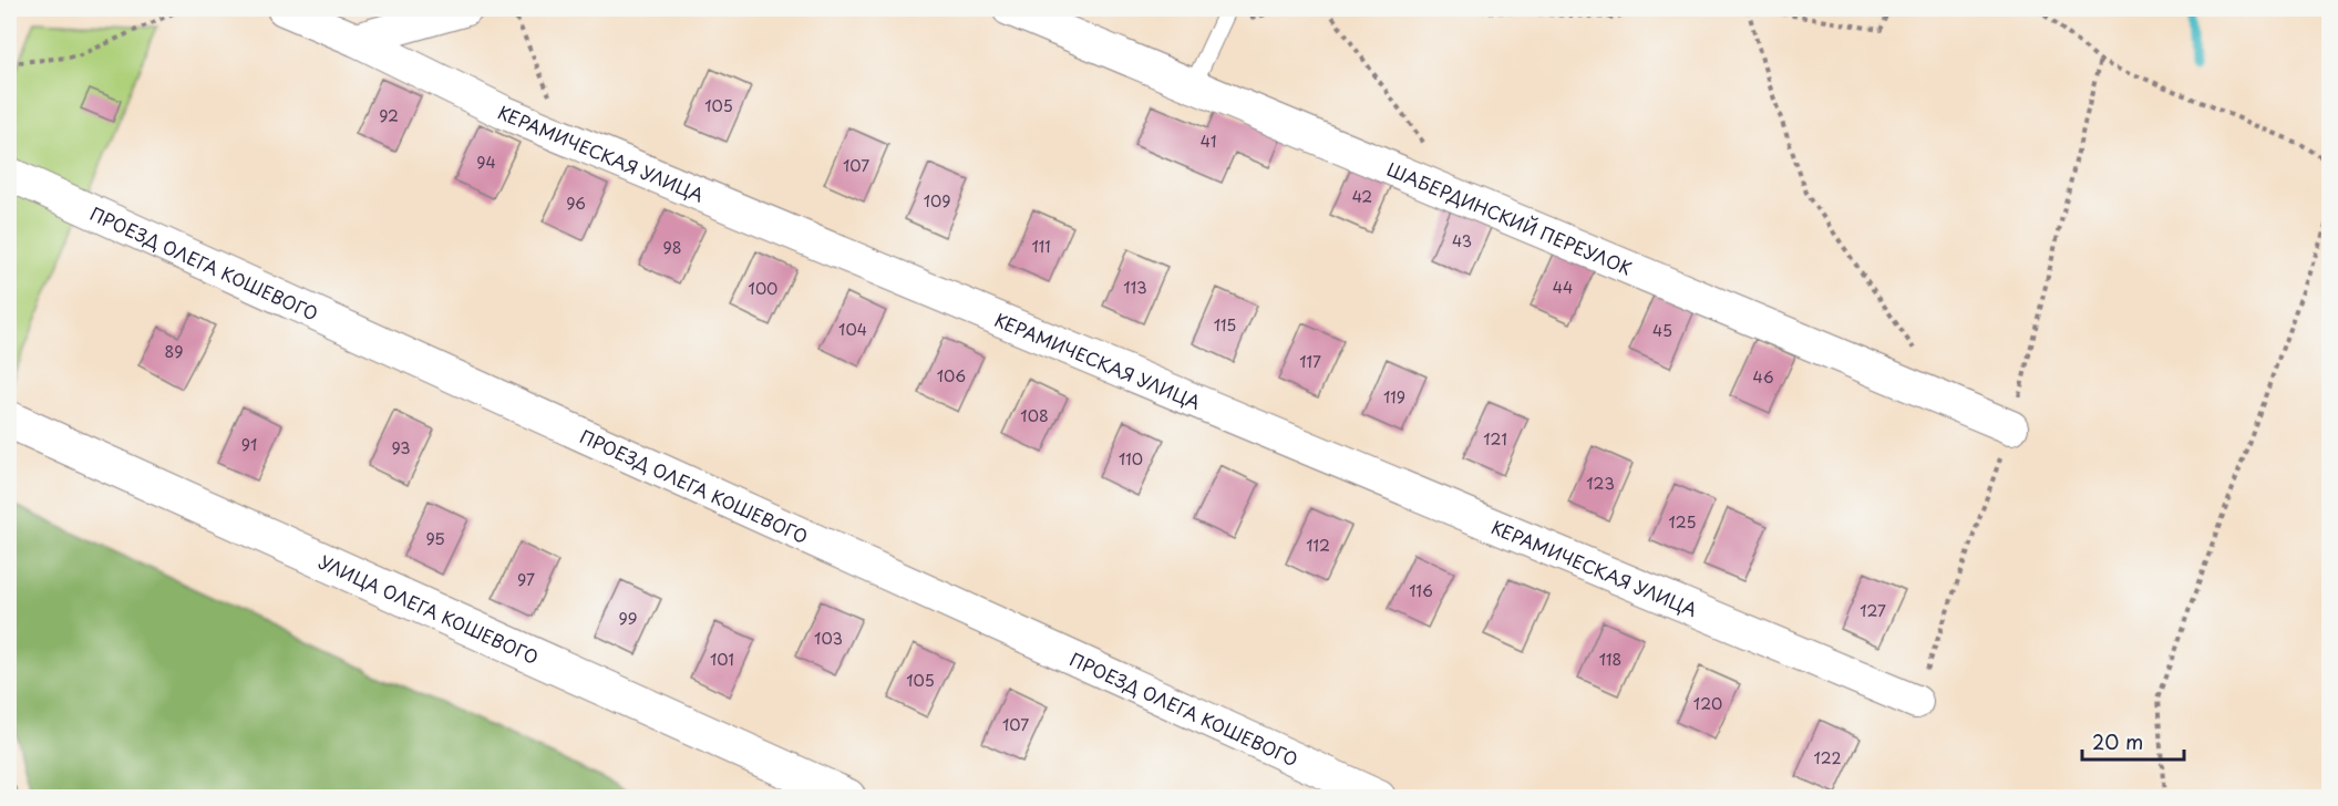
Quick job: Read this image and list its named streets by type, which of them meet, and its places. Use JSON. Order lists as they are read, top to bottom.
{
  "streets": {
    "main road": ["УЛИЦА ОЛЕГА КОШЕВОГО"],
    "street": ["КЕРАМИЧЕСКАЯ УЛИЦА", "ШАБЕРДИНСКИЙ ПЕРЕУЛОК", "ПРОЕЗД ОЛЕГА КОШЕВОГО"]
  },
  "house_numbers": [
    "105",
    "92",
    "41",
    "94",
    "107",
    "42",
    "109",
    "96",
    "43",
    "111",
    "98",
    "113",
    "44",
    "100",
    "115",
    "104",
    "45",
    "89",
    "117",
    "106",
    "46",
    "119",
    "108",
    "121",
    "91",
    "93",
    "110",
    "123",
    "125",
    "95",
    "112",
    "97",
    "116",
    "127",
    "99",
    "103",
    "101",
    "118",
    "105",
    "120",
    "107",
    "122"
  ],
  "scale_bar": "20 m"
}
